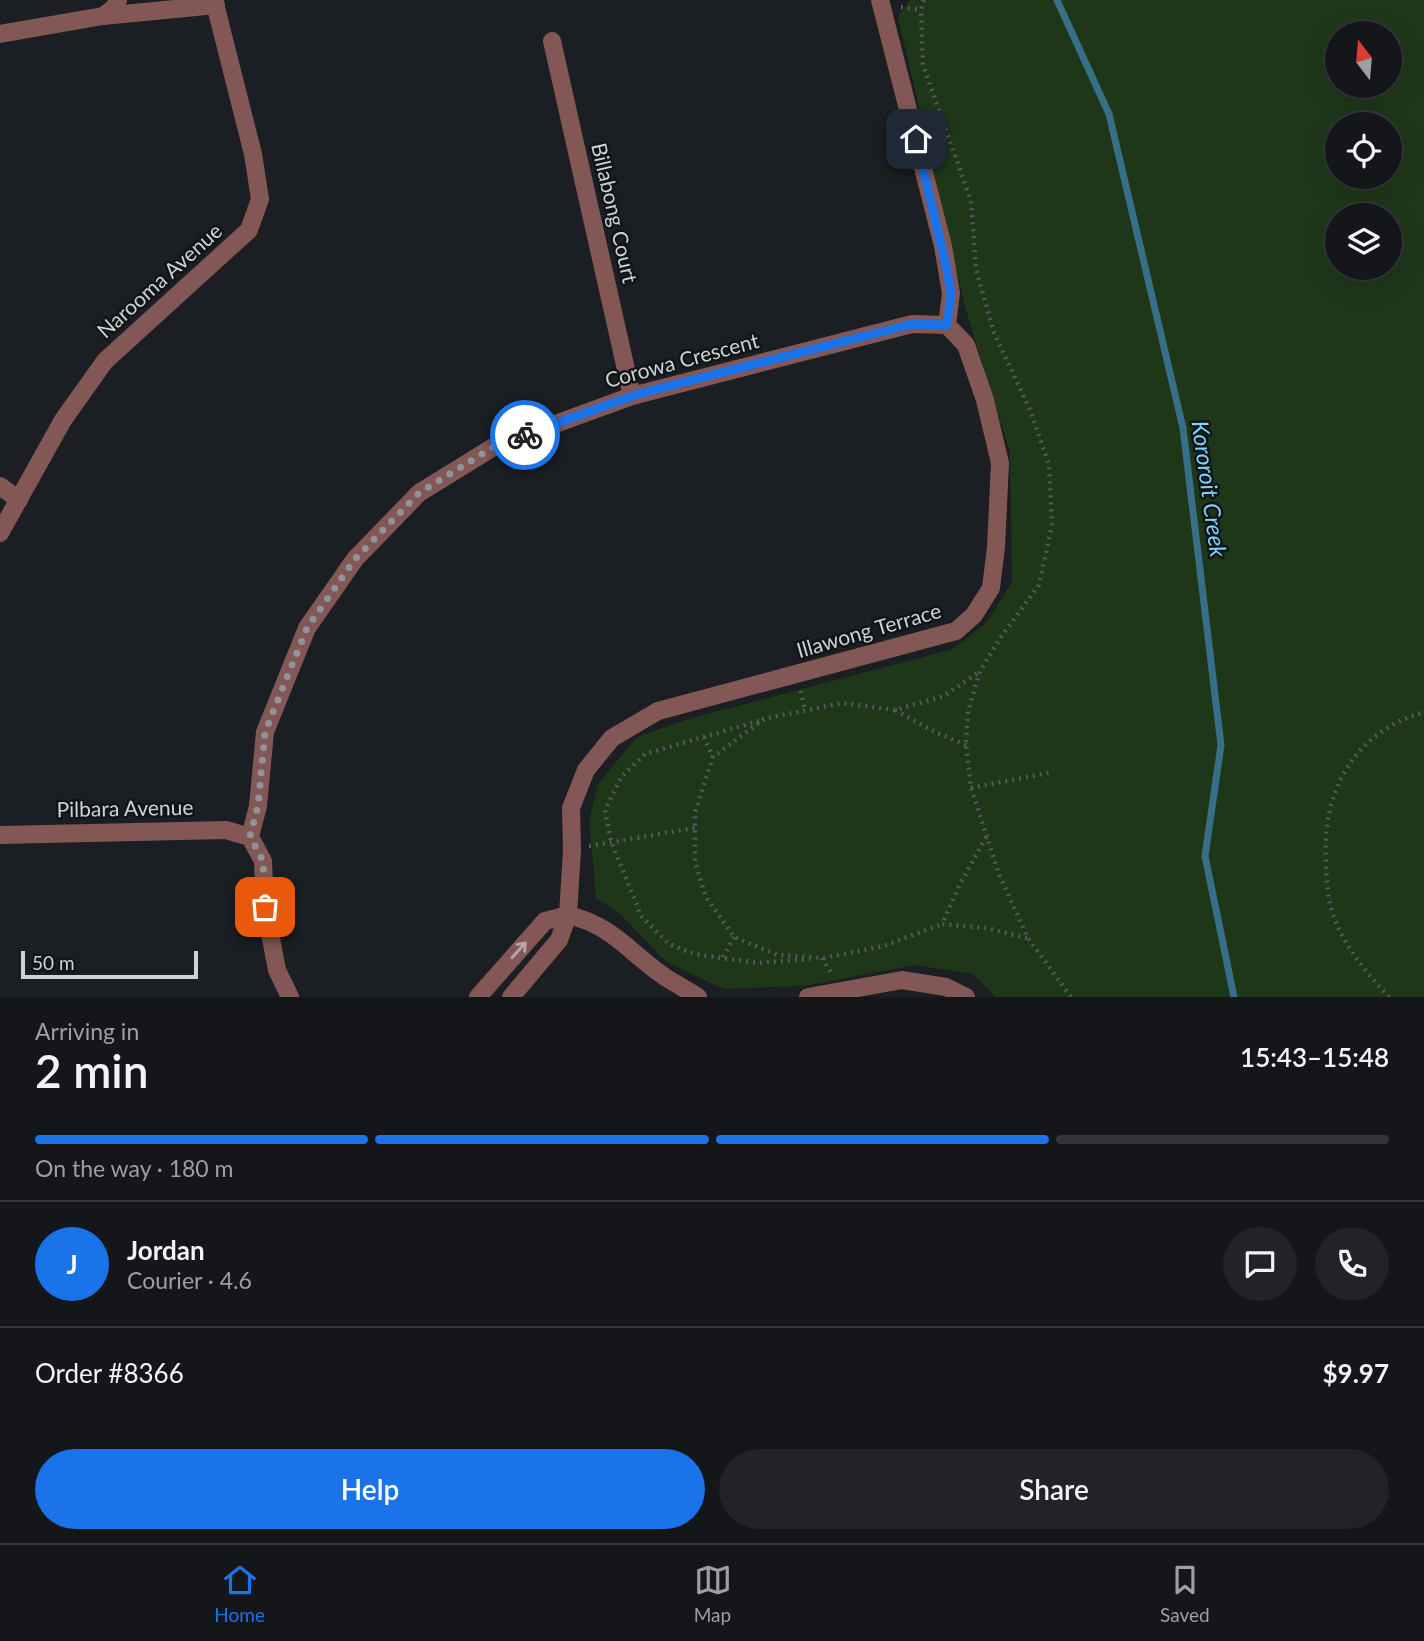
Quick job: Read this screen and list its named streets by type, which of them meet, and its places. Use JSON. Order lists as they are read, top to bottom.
{
  "streets": {
    "street": [
      "Billabong Court",
      "Narooma Avenue",
      "Corowa Crescent",
      "Illawong Terrace",
      "Pilbara Avenue"
    ]
  },
  "crossings": [
    ["Billabong Court", "Corowa Crescent"],
    ["Corowa Crescent", "Illawong Terrace"],
    ["Corowa Crescent", "Pilbara Avenue"]
  ],
  "water": ["Kororoit Creek"],
  "scale_bar": "50 m",
  "north": "top",
  "page": {
    "scale": "50 m",
    "heading": ["2 min", "Arriving in", "15:43–15:48"],
    "panel": [
      "Jordan",
      "Courier · 4.6",
      "Order #8366",
      "$9.97"
    ],
    "bar": "On the way · 180 m",
    "round": "J",
    "buttons": ["Help", "Share"],
    "tabs": ["Home", "Map", "Saved"]
  }
}
